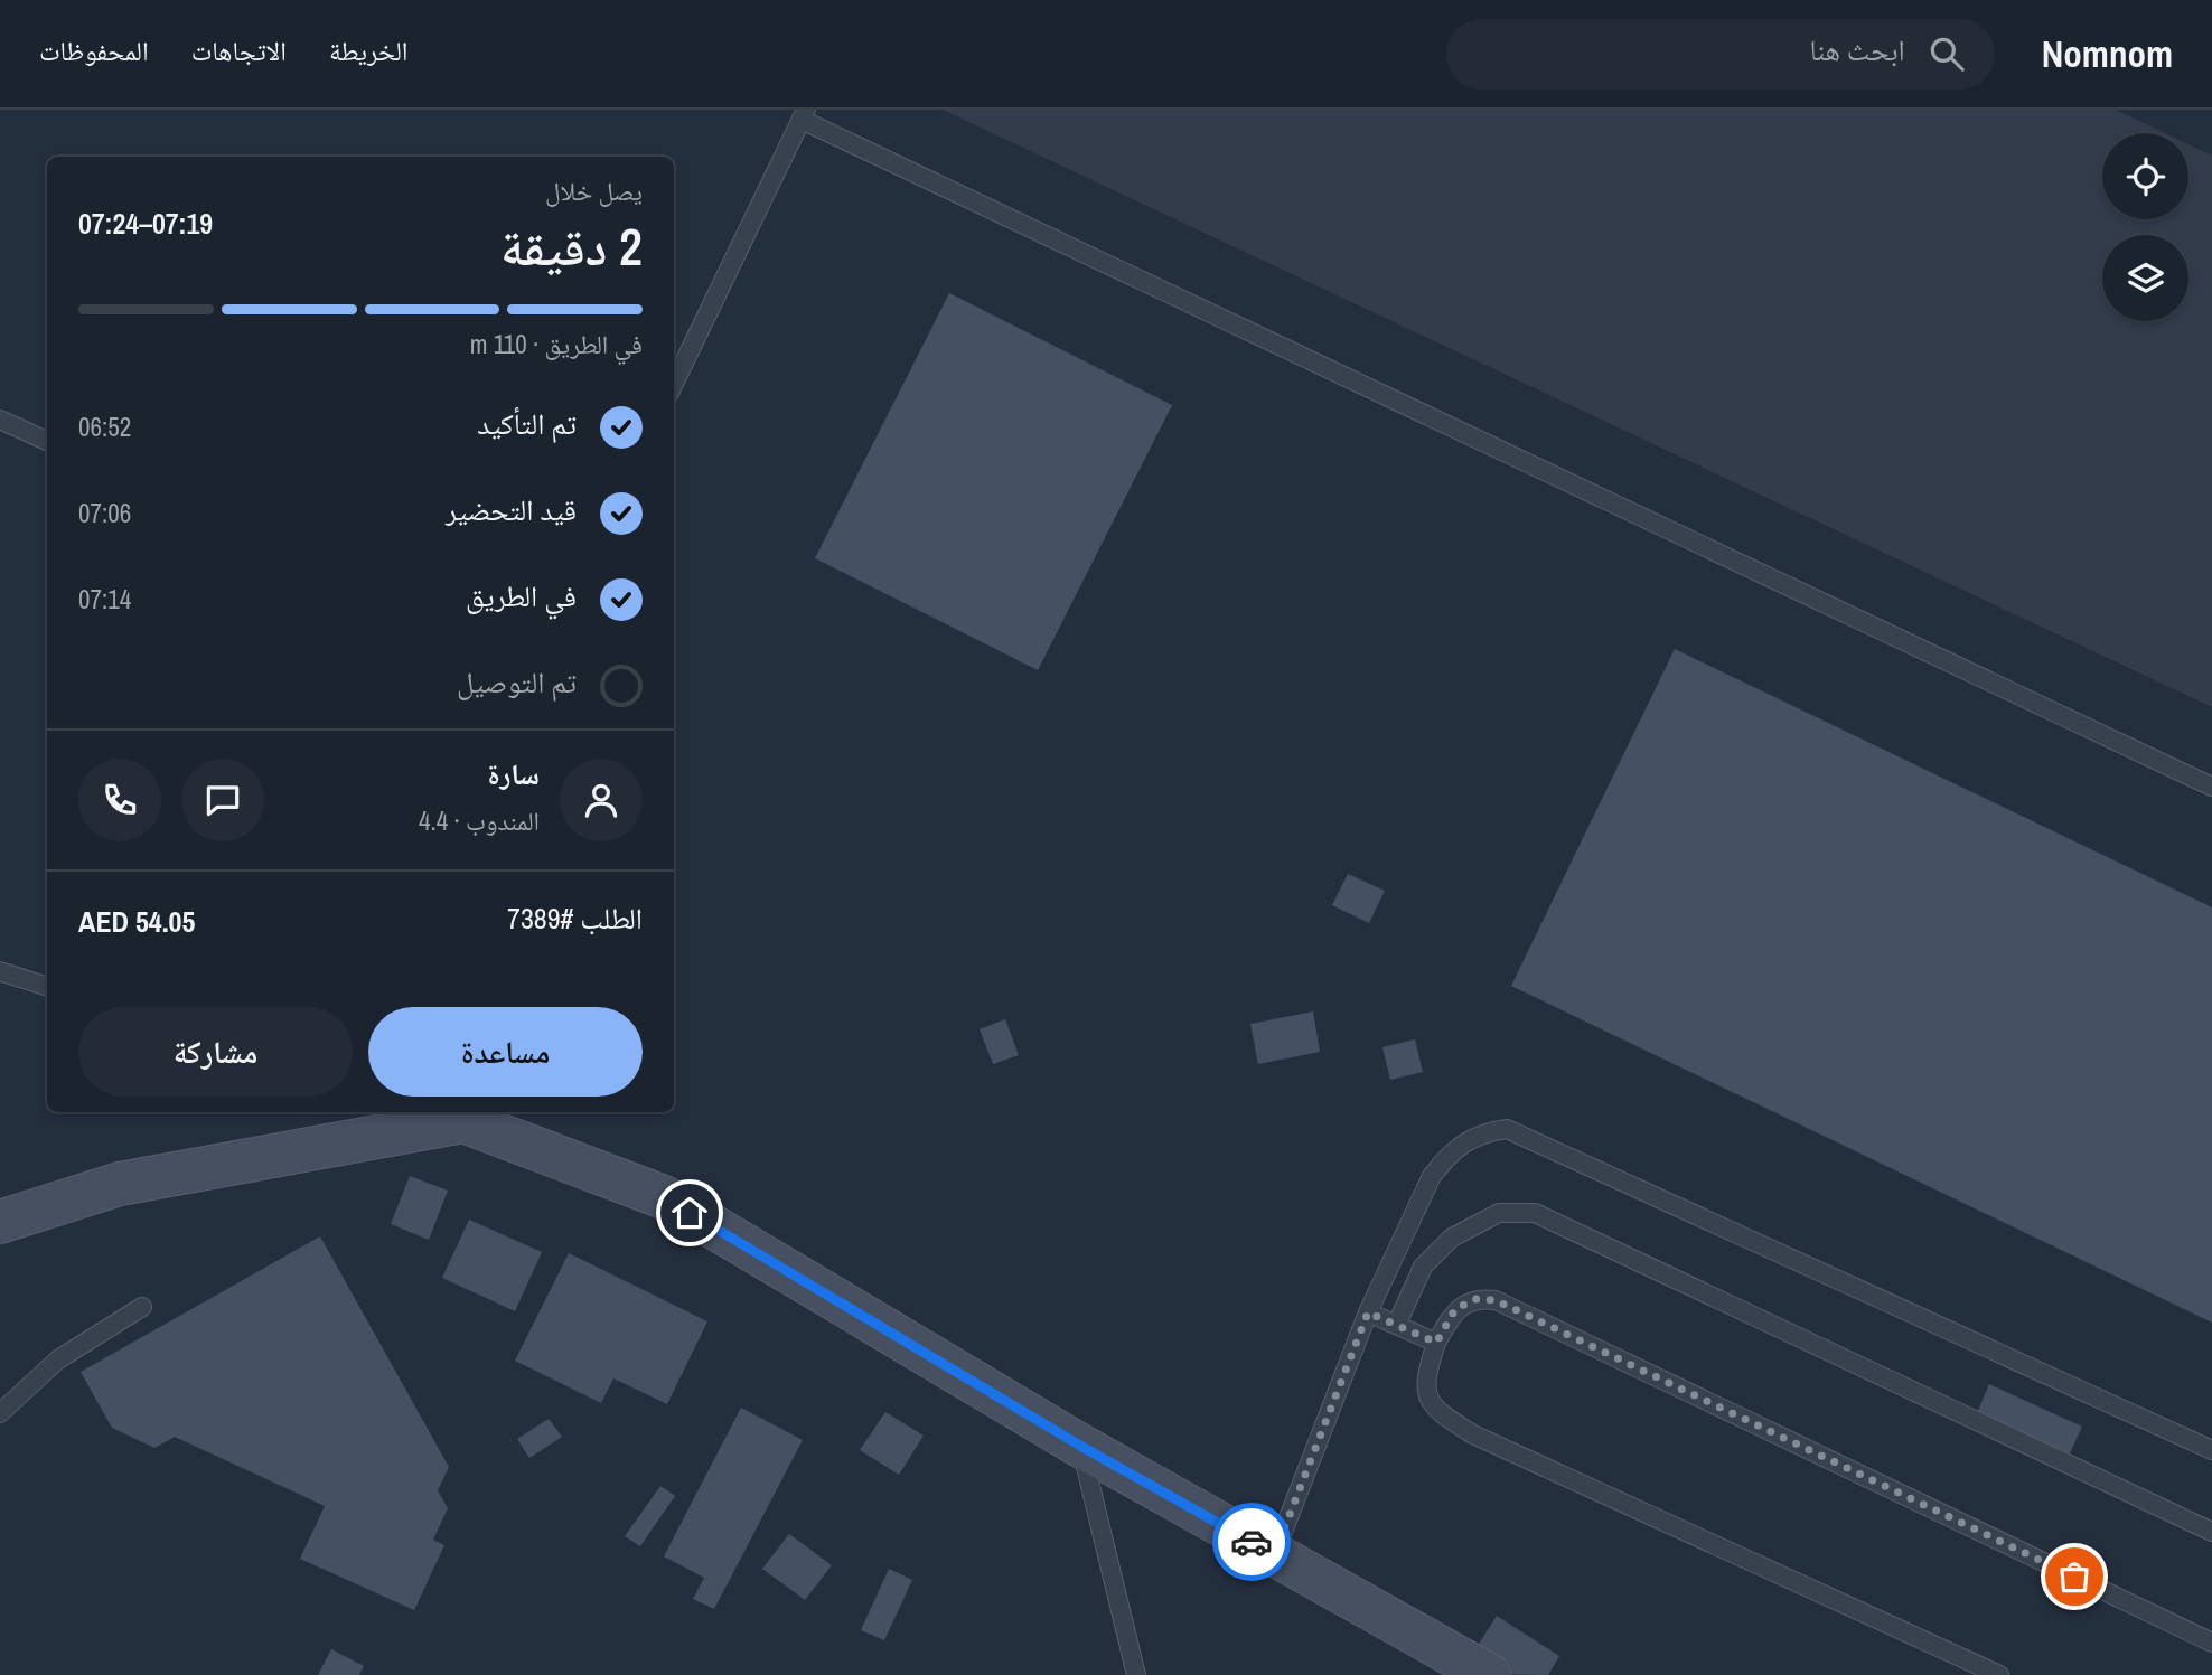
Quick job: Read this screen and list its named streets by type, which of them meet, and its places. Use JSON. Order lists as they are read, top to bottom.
{
  "page": {
    "header": "Nomnom",
    "search": "ابحث هنا",
    "nav": ["الخريطة", "الاتجاهات", "المحفوظات"],
    "heading": ["2 دقيقة", "يصل خلال", "07:19–07:24"],
    "panel": [
      "سارة",
      "المندوب · 4.4",
      "الطلب #7389",
      "AED 54.05"
    ],
    "bar": "في الطريق · 110 m",
    "list": [
      ["تم التأكيد", "06:52"],
      ["قيد التحضير", "07:06"],
      ["في الطريق", "07:14"],
      "تم التوصيل"
    ],
    "buttons": ["مساعدة", "مشاركة"]
  }
}
